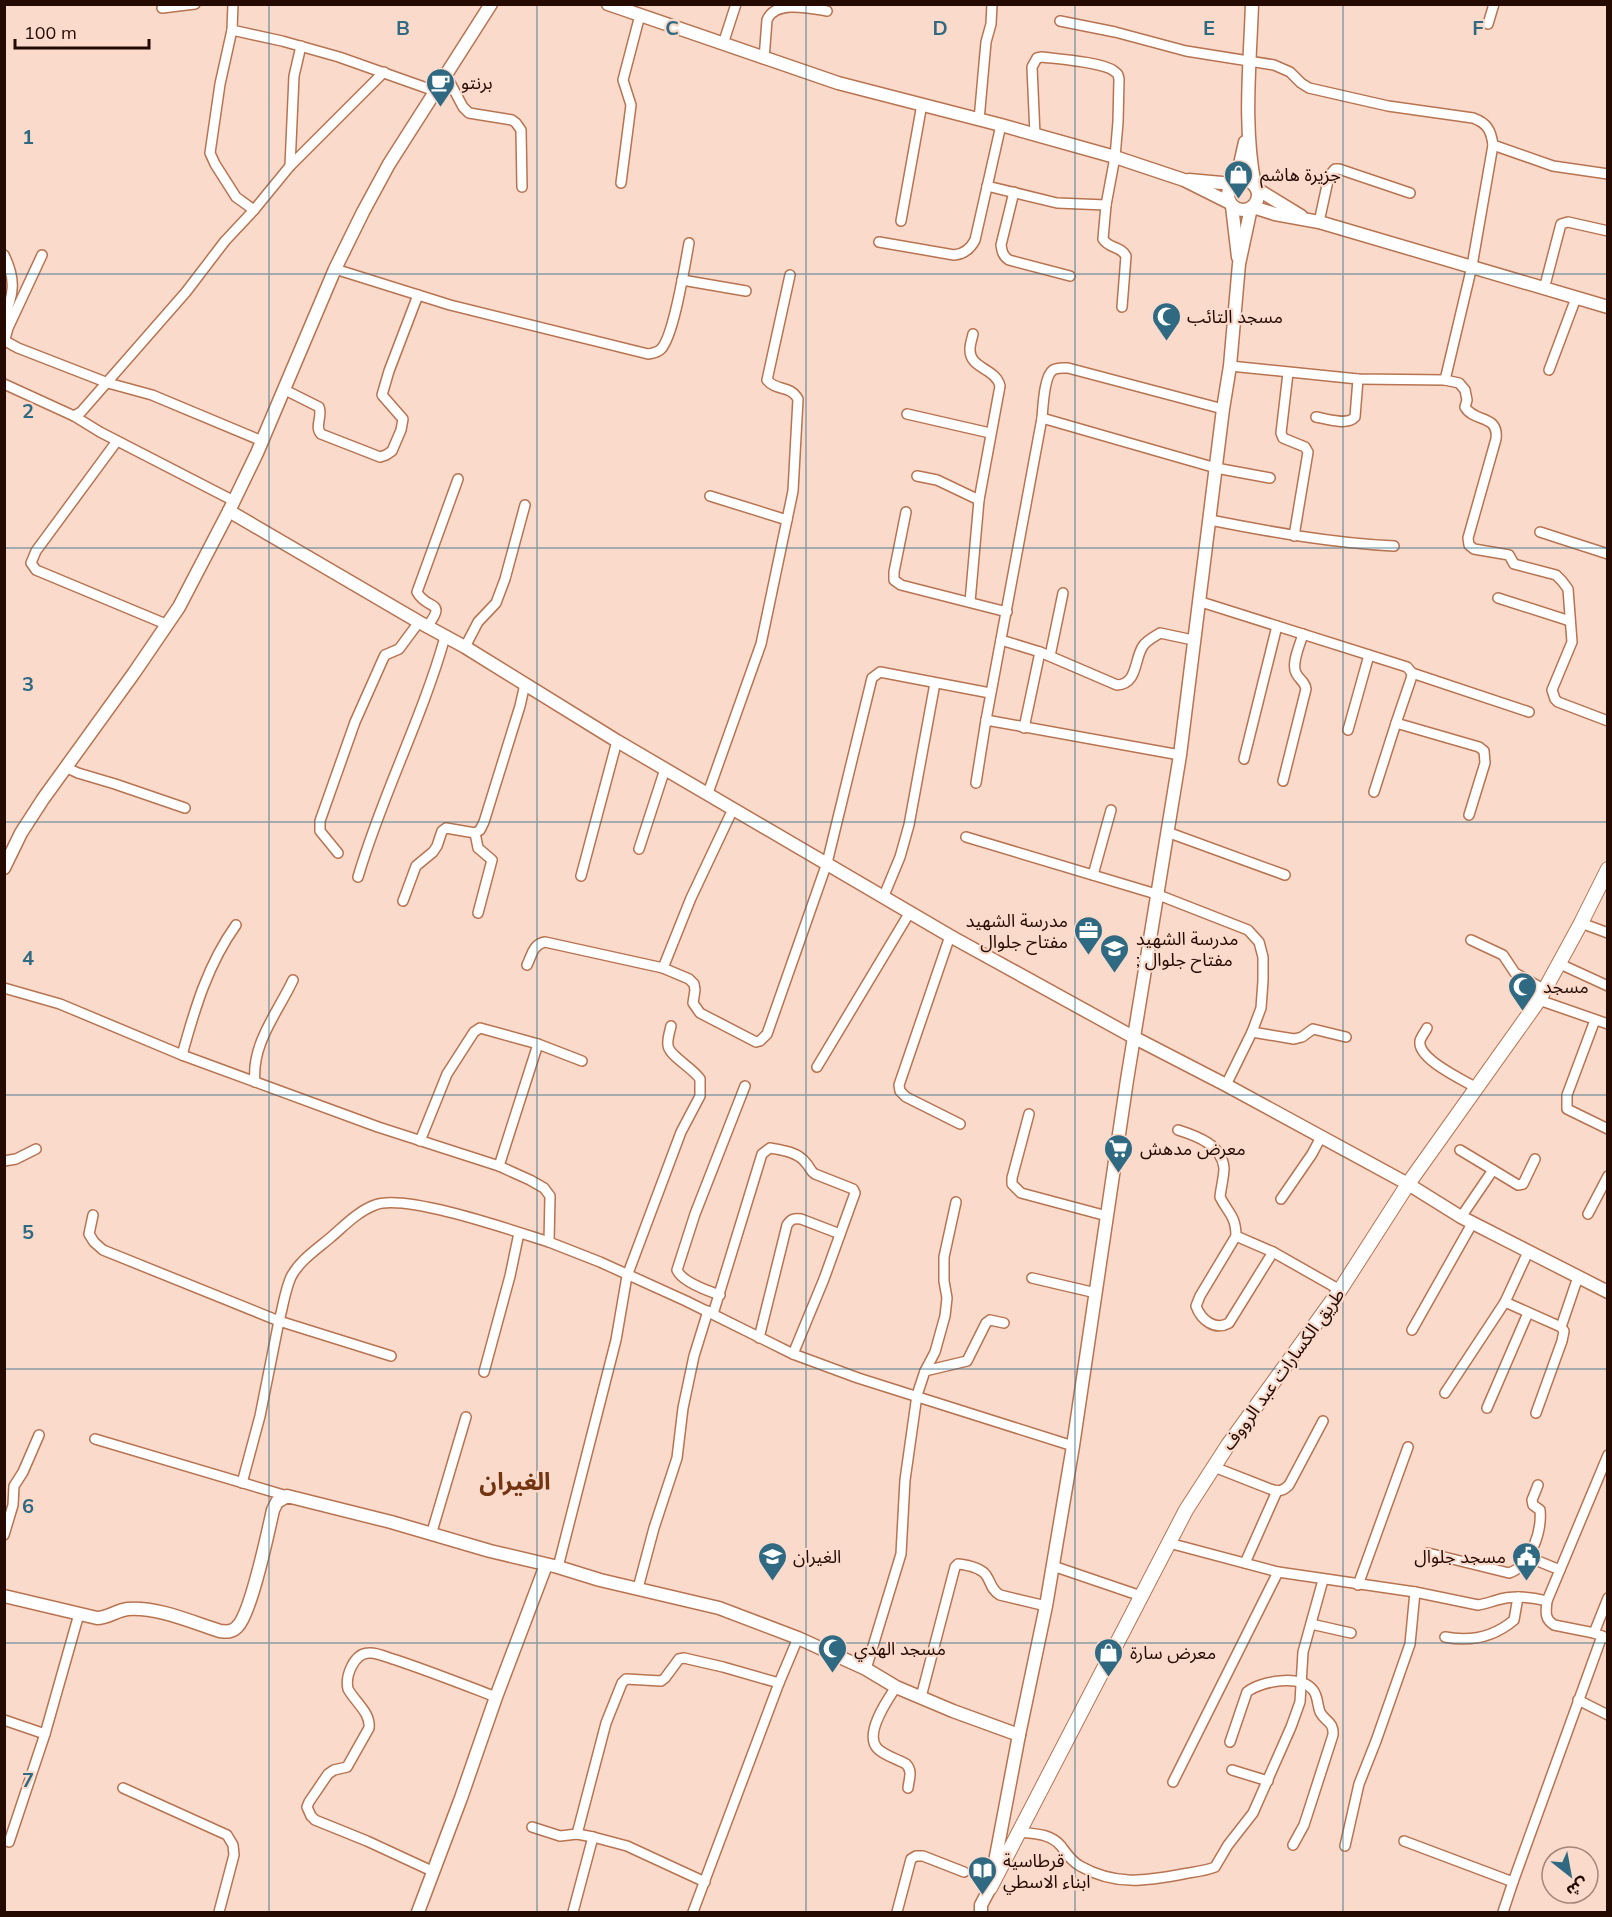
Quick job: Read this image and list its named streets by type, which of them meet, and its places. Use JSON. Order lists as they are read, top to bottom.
{
  "streets": {
    "main road": ["طريق الكسارات عبد الرووف"]
  },
  "districts": ["الغيران"],
  "places": {
    "cafe": ["برنتو"],
    "shop": ["جزيرة هاشم", "معرض سارة"],
    "mosque": ["مسجد التائب", "مسجد", "مسجد الهدي"],
    "office": ["مدرسة الشهيد مفتاح جلوال"],
    "school or university": ["مدرسة الشهيد ; مفتاح جلوال", "الغيران"],
    "supermarket": ["معرض مدهش"],
    "public building": ["مسجد جلوال"],
    "library": ["قرطاسية ابناء الاسطي"]
  },
  "scale_bar": "100 m",
  "north": "bottom right",
  "grid": {
    "columns": [
      "B",
      "C",
      "D",
      "E",
      "F"
    ],
    "rows": [
      "1",
      "2",
      "3",
      "4",
      "5",
      "6",
      "7"
    ]
  }
}
